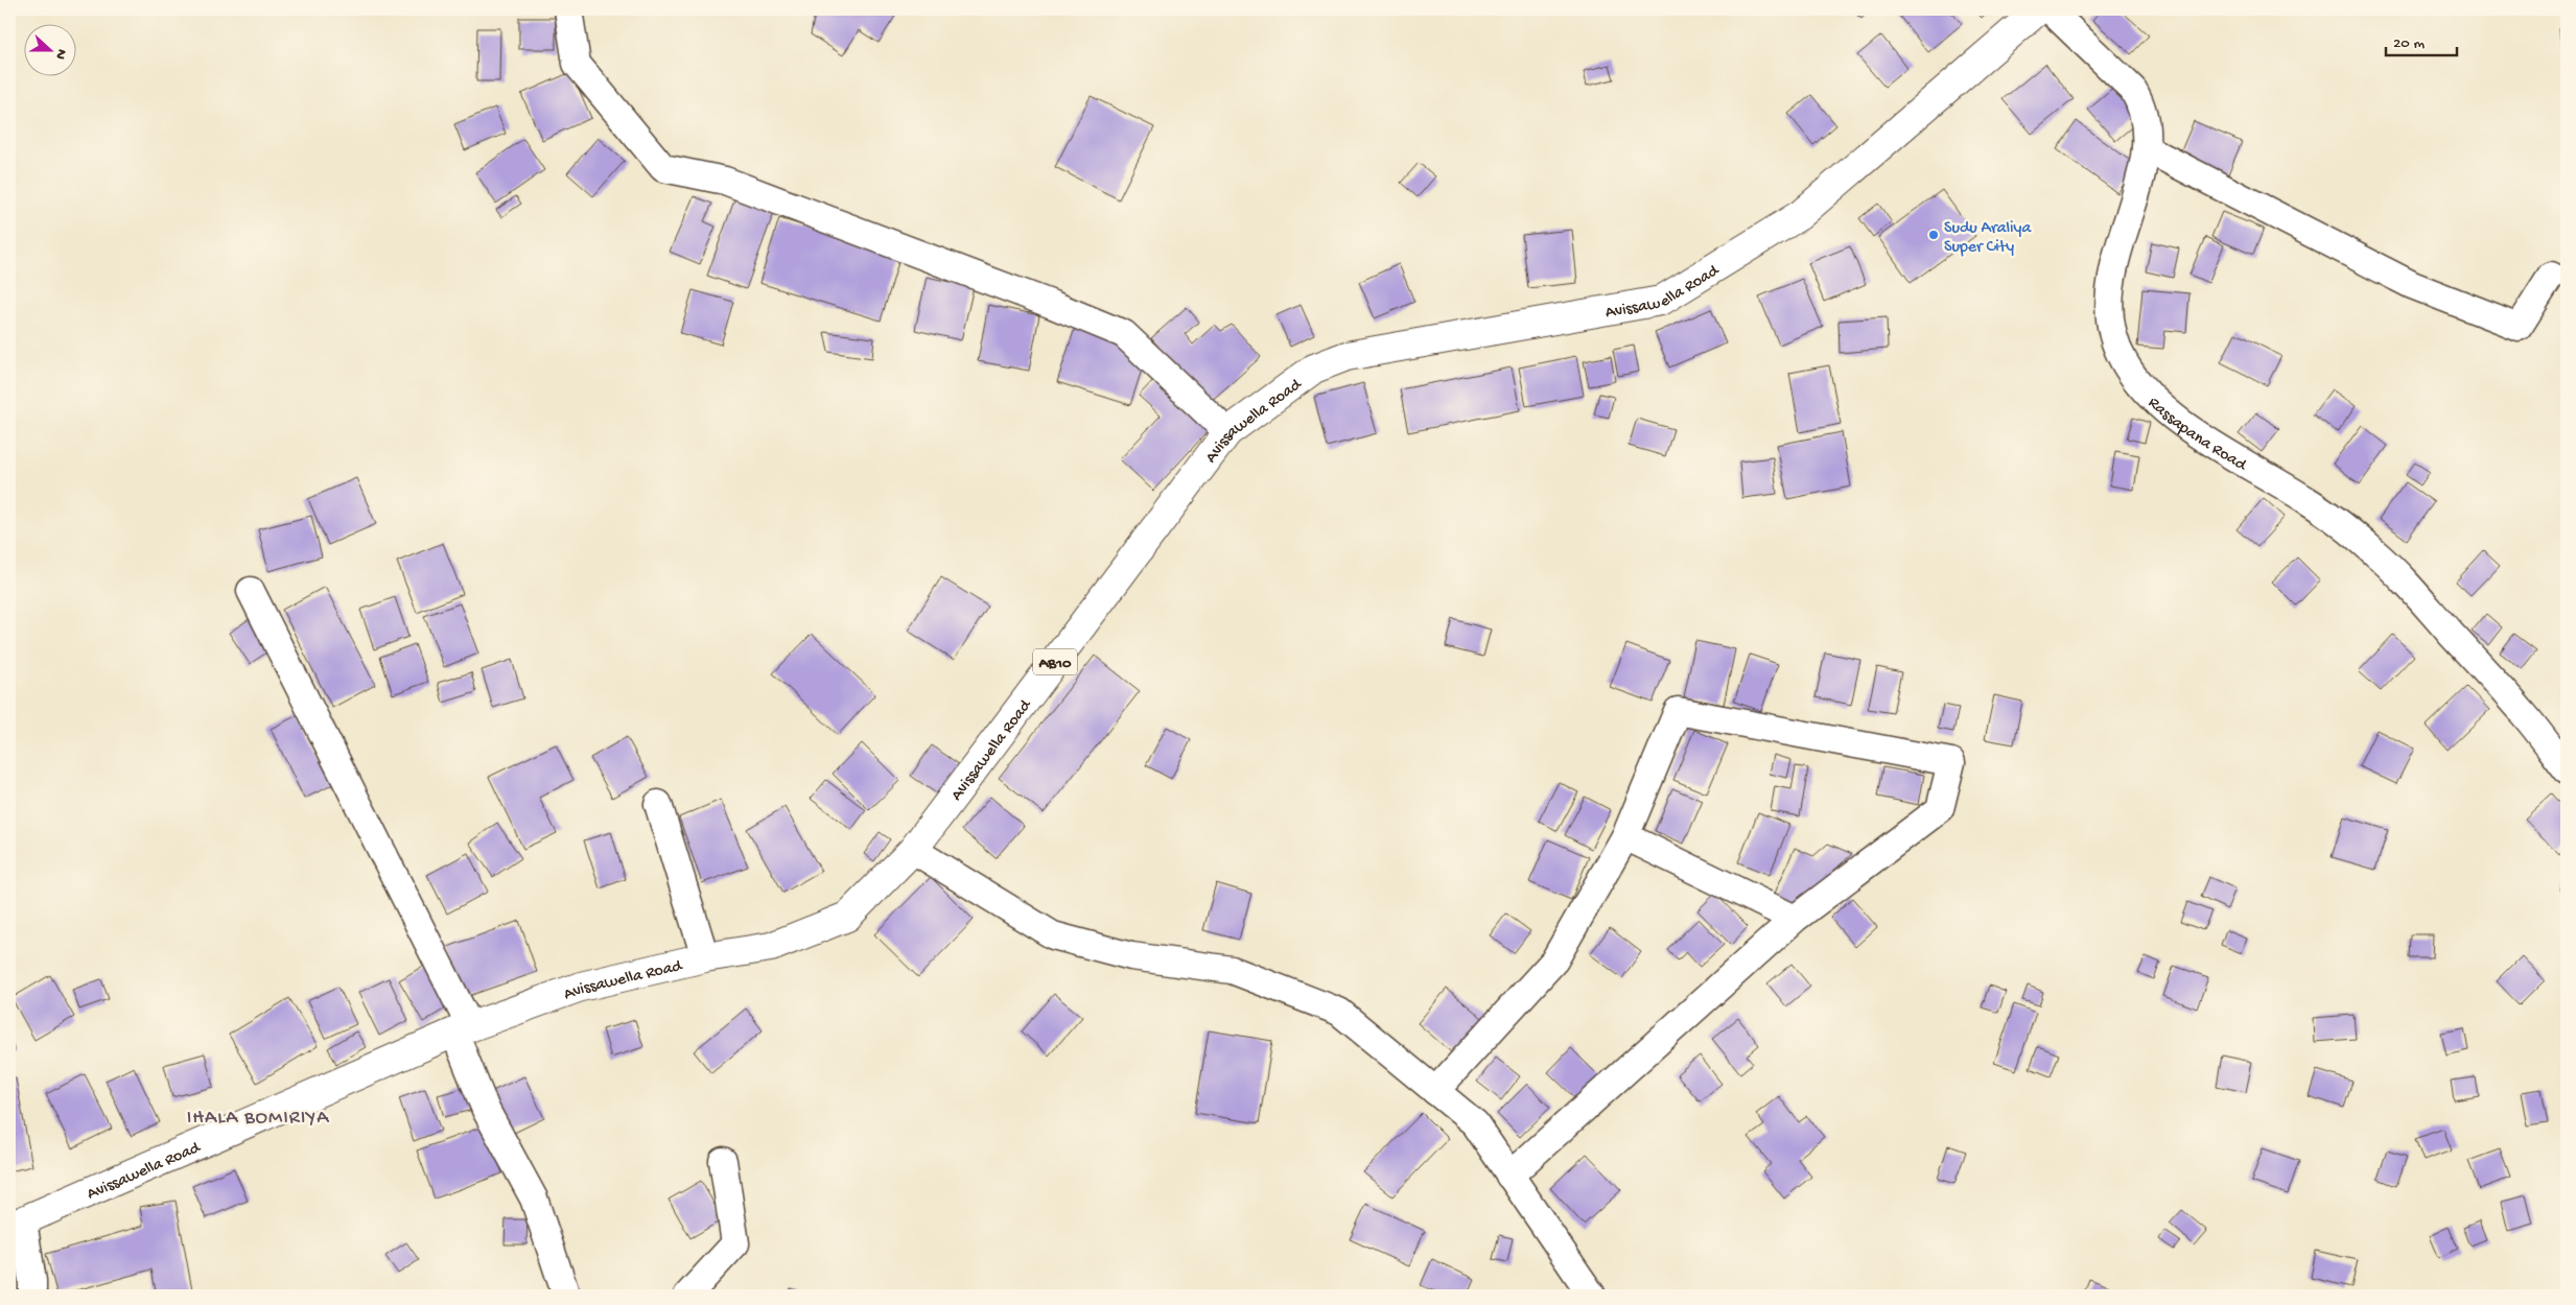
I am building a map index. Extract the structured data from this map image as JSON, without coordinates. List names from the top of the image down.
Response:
{
  "streets": {
    "main road": ["Avissawella Road", "AB10"],
    "street": ["Rassapana Road"]
  },
  "districts": ["IHALA BOMIRIYA"],
  "places": ["Sudu Araliya Super City"],
  "scale_bar": "20 m",
  "north": "right"
}
